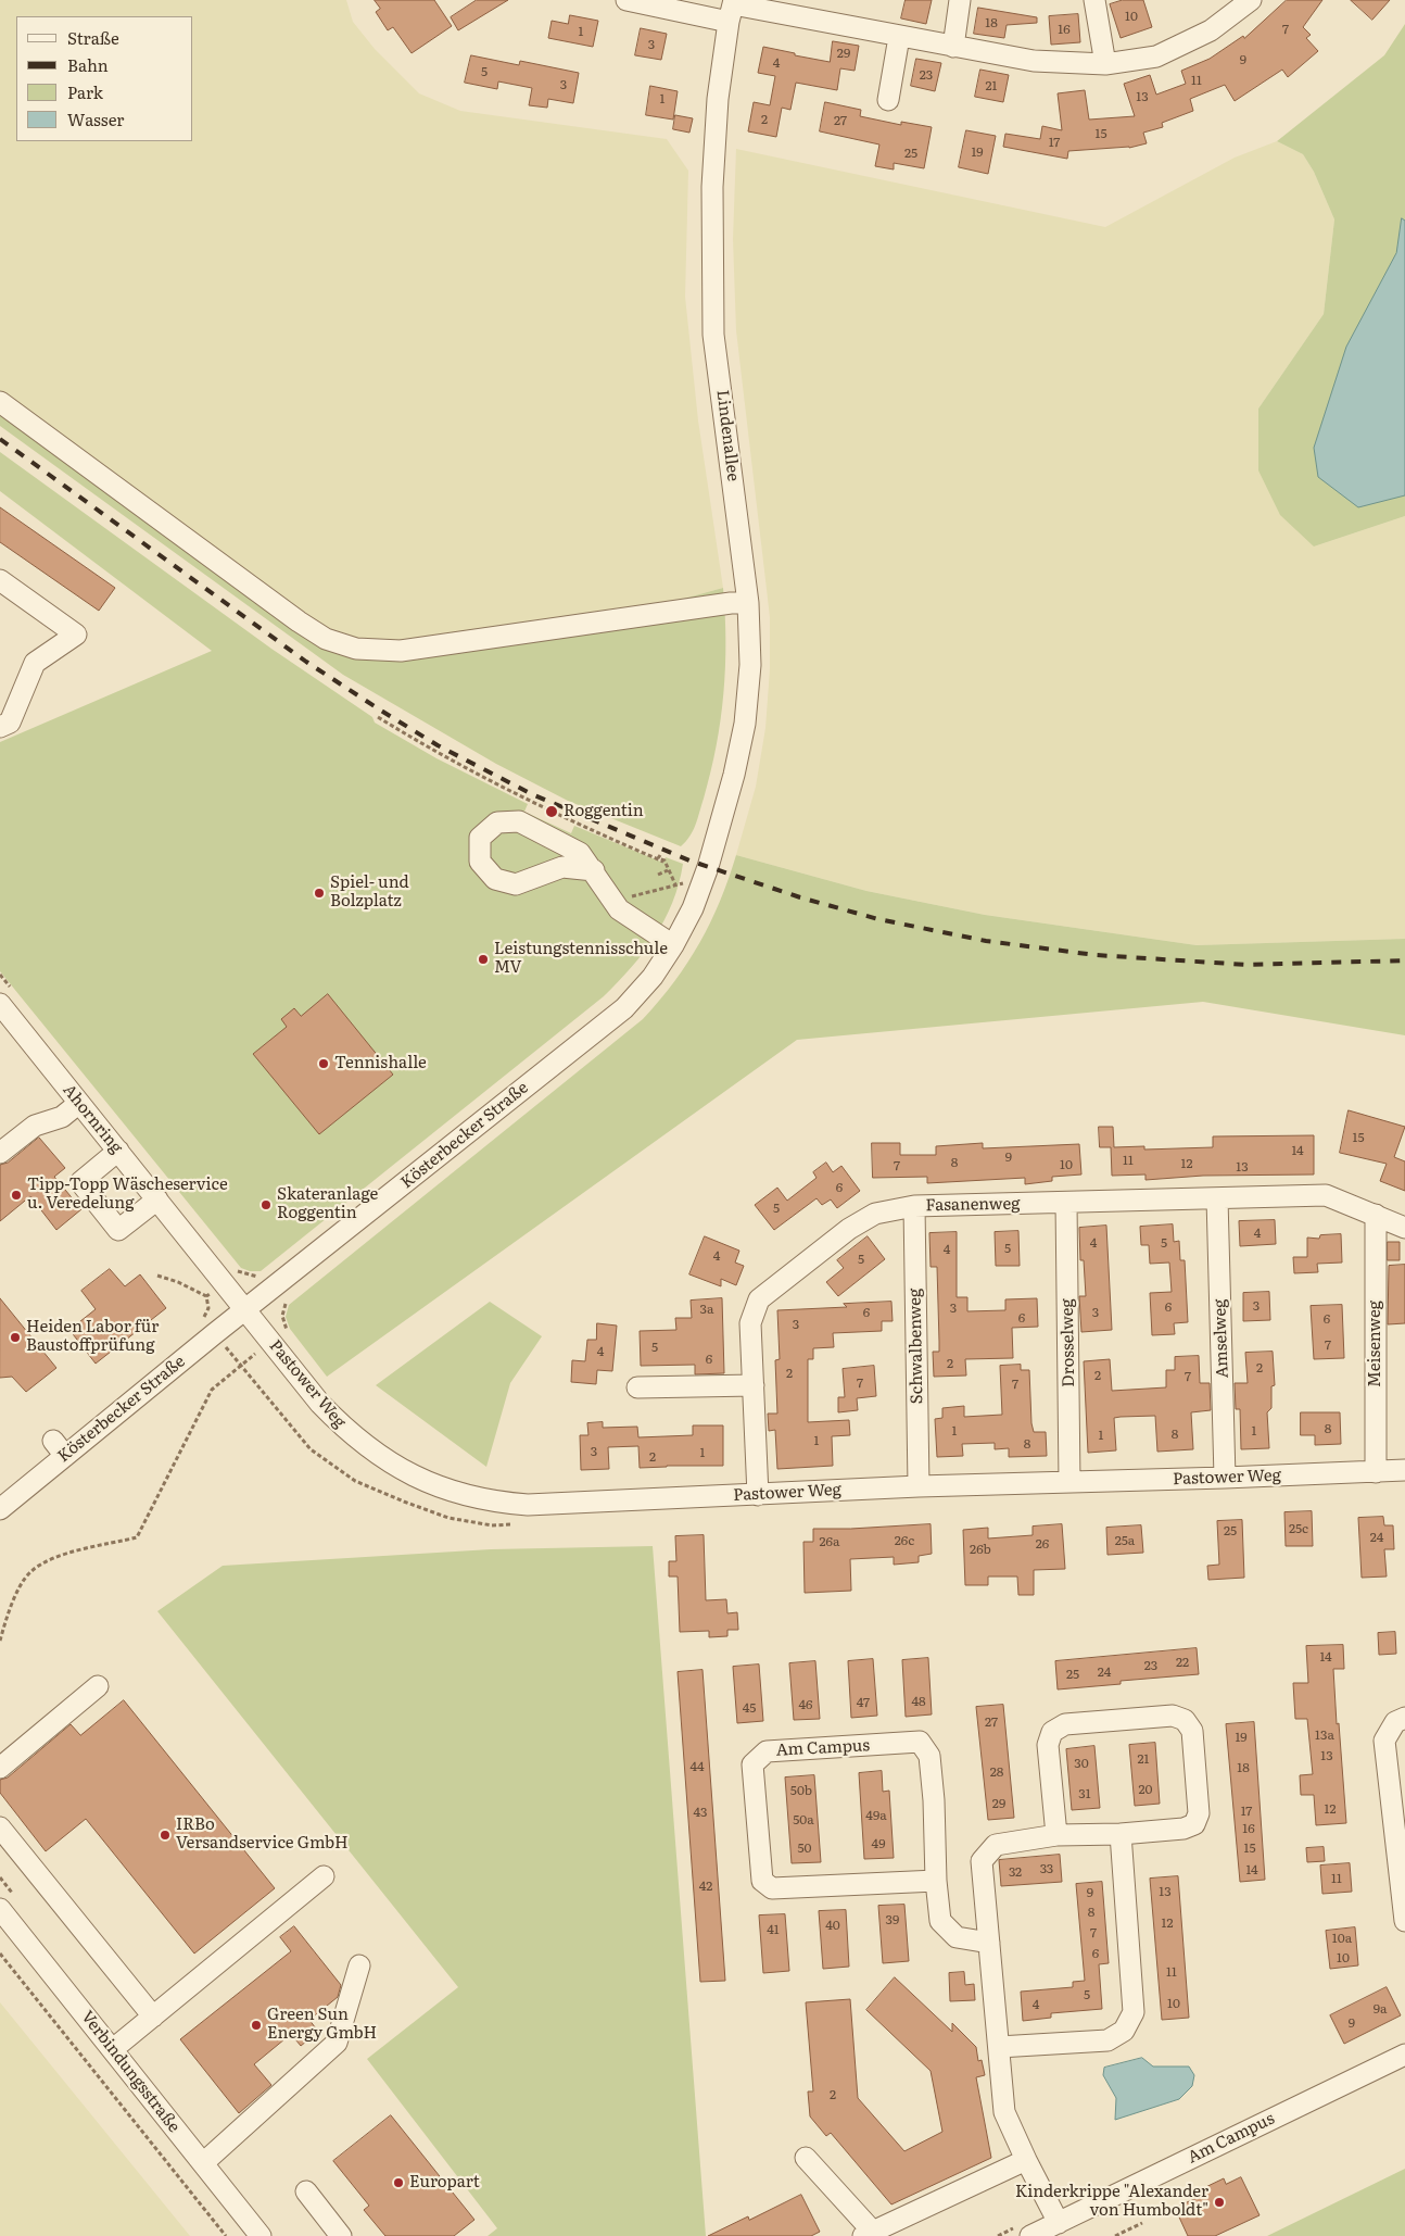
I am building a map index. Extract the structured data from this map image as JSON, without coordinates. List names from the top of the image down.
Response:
{
  "streets": {
    "street": [
      "Lindenallee",
      "Ahornring",
      "Kösterbecker Straße",
      "Fasanenweg",
      "Amselweg",
      "Drosselweg",
      "Meisenweg",
      "Schwalbenweg",
      "Pastower Weg",
      "Am Campus",
      "Verbindungsstraße"
    ]
  },
  "crossings": [
    ["Lindenallee", "Kösterbecker Straße"],
    ["Ahornring", "Kösterbecker Straße"],
    ["Ahornring", "Pastower Weg"],
    ["Kösterbecker Straße", "Pastower Weg"],
    ["Fasanenweg", "Amselweg"],
    ["Fasanenweg", "Drosselweg"],
    ["Fasanenweg", "Meisenweg"],
    ["Fasanenweg", "Schwalbenweg"],
    ["Fasanenweg", "Pastower Weg"],
    ["Amselweg", "Pastower Weg"],
    ["Drosselweg", "Pastower Weg"],
    ["Meisenweg", "Pastower Weg"],
    ["Schwalbenweg", "Pastower Weg"]
  ],
  "places": [
    "Roggentin",
    "Spiel- und Bolzplatz",
    "Leistungstennisschule MV",
    "Tennishalle",
    "Tipp-Topp Wäscheservice u. Veredelung",
    "Skateranlage Roggentin",
    "Heiden Labor für Baustoffprüfung",
    "IRBo Versandservice GmbH",
    "Green Sun Energy GmbH",
    "Europart",
    "Kinderkrippe \"Alexander von Humboldt\""
  ],
  "house_numbers": [
    "10",
    "18",
    "16",
    "7",
    "1",
    "3",
    "29",
    "9",
    "4",
    "5",
    "23",
    "11",
    "3",
    "21",
    "13",
    "1",
    "2",
    "27",
    "15",
    "17",
    "19",
    "25",
    "15",
    "14",
    "9",
    "11",
    "8",
    "12",
    "10",
    "7",
    "13",
    "6",
    "5",
    "4",
    "4",
    "5",
    "5",
    "4",
    "4",
    "5",
    "3",
    "6",
    "3",
    "3a",
    "6",
    "3",
    "6",
    "6",
    "3",
    "7",
    "5",
    "4",
    "6",
    "2",
    "2",
    "2",
    "2",
    "7",
    "7",
    "7",
    "8",
    "1",
    "1",
    "8",
    "1",
    "1",
    "8",
    "3",
    "1",
    "2",
    "25c",
    "25",
    "24",
    "26c",
    "25a",
    "26a",
    "26",
    "26b",
    "14",
    "22",
    "23",
    "24",
    "25",
    "48",
    "47",
    "46",
    "45",
    "27",
    "13a",
    "19",
    "13",
    "21",
    "30",
    "44",
    "18",
    "28",
    "20",
    "50b",
    "31",
    "29",
    "12",
    "17",
    "43",
    "49a",
    "50a",
    "16",
    "49",
    "50",
    "15",
    "33",
    "14",
    "32",
    "11",
    "42",
    "13",
    "9",
    "8",
    "39",
    "12",
    "40",
    "41",
    "7",
    "10a",
    "6",
    "10",
    "11",
    "5",
    "10",
    "4",
    "9a",
    "9",
    "2"
  ],
  "legend": [
    "Straße",
    "Bahn",
    "Park",
    "Wasser"
  ]
}
